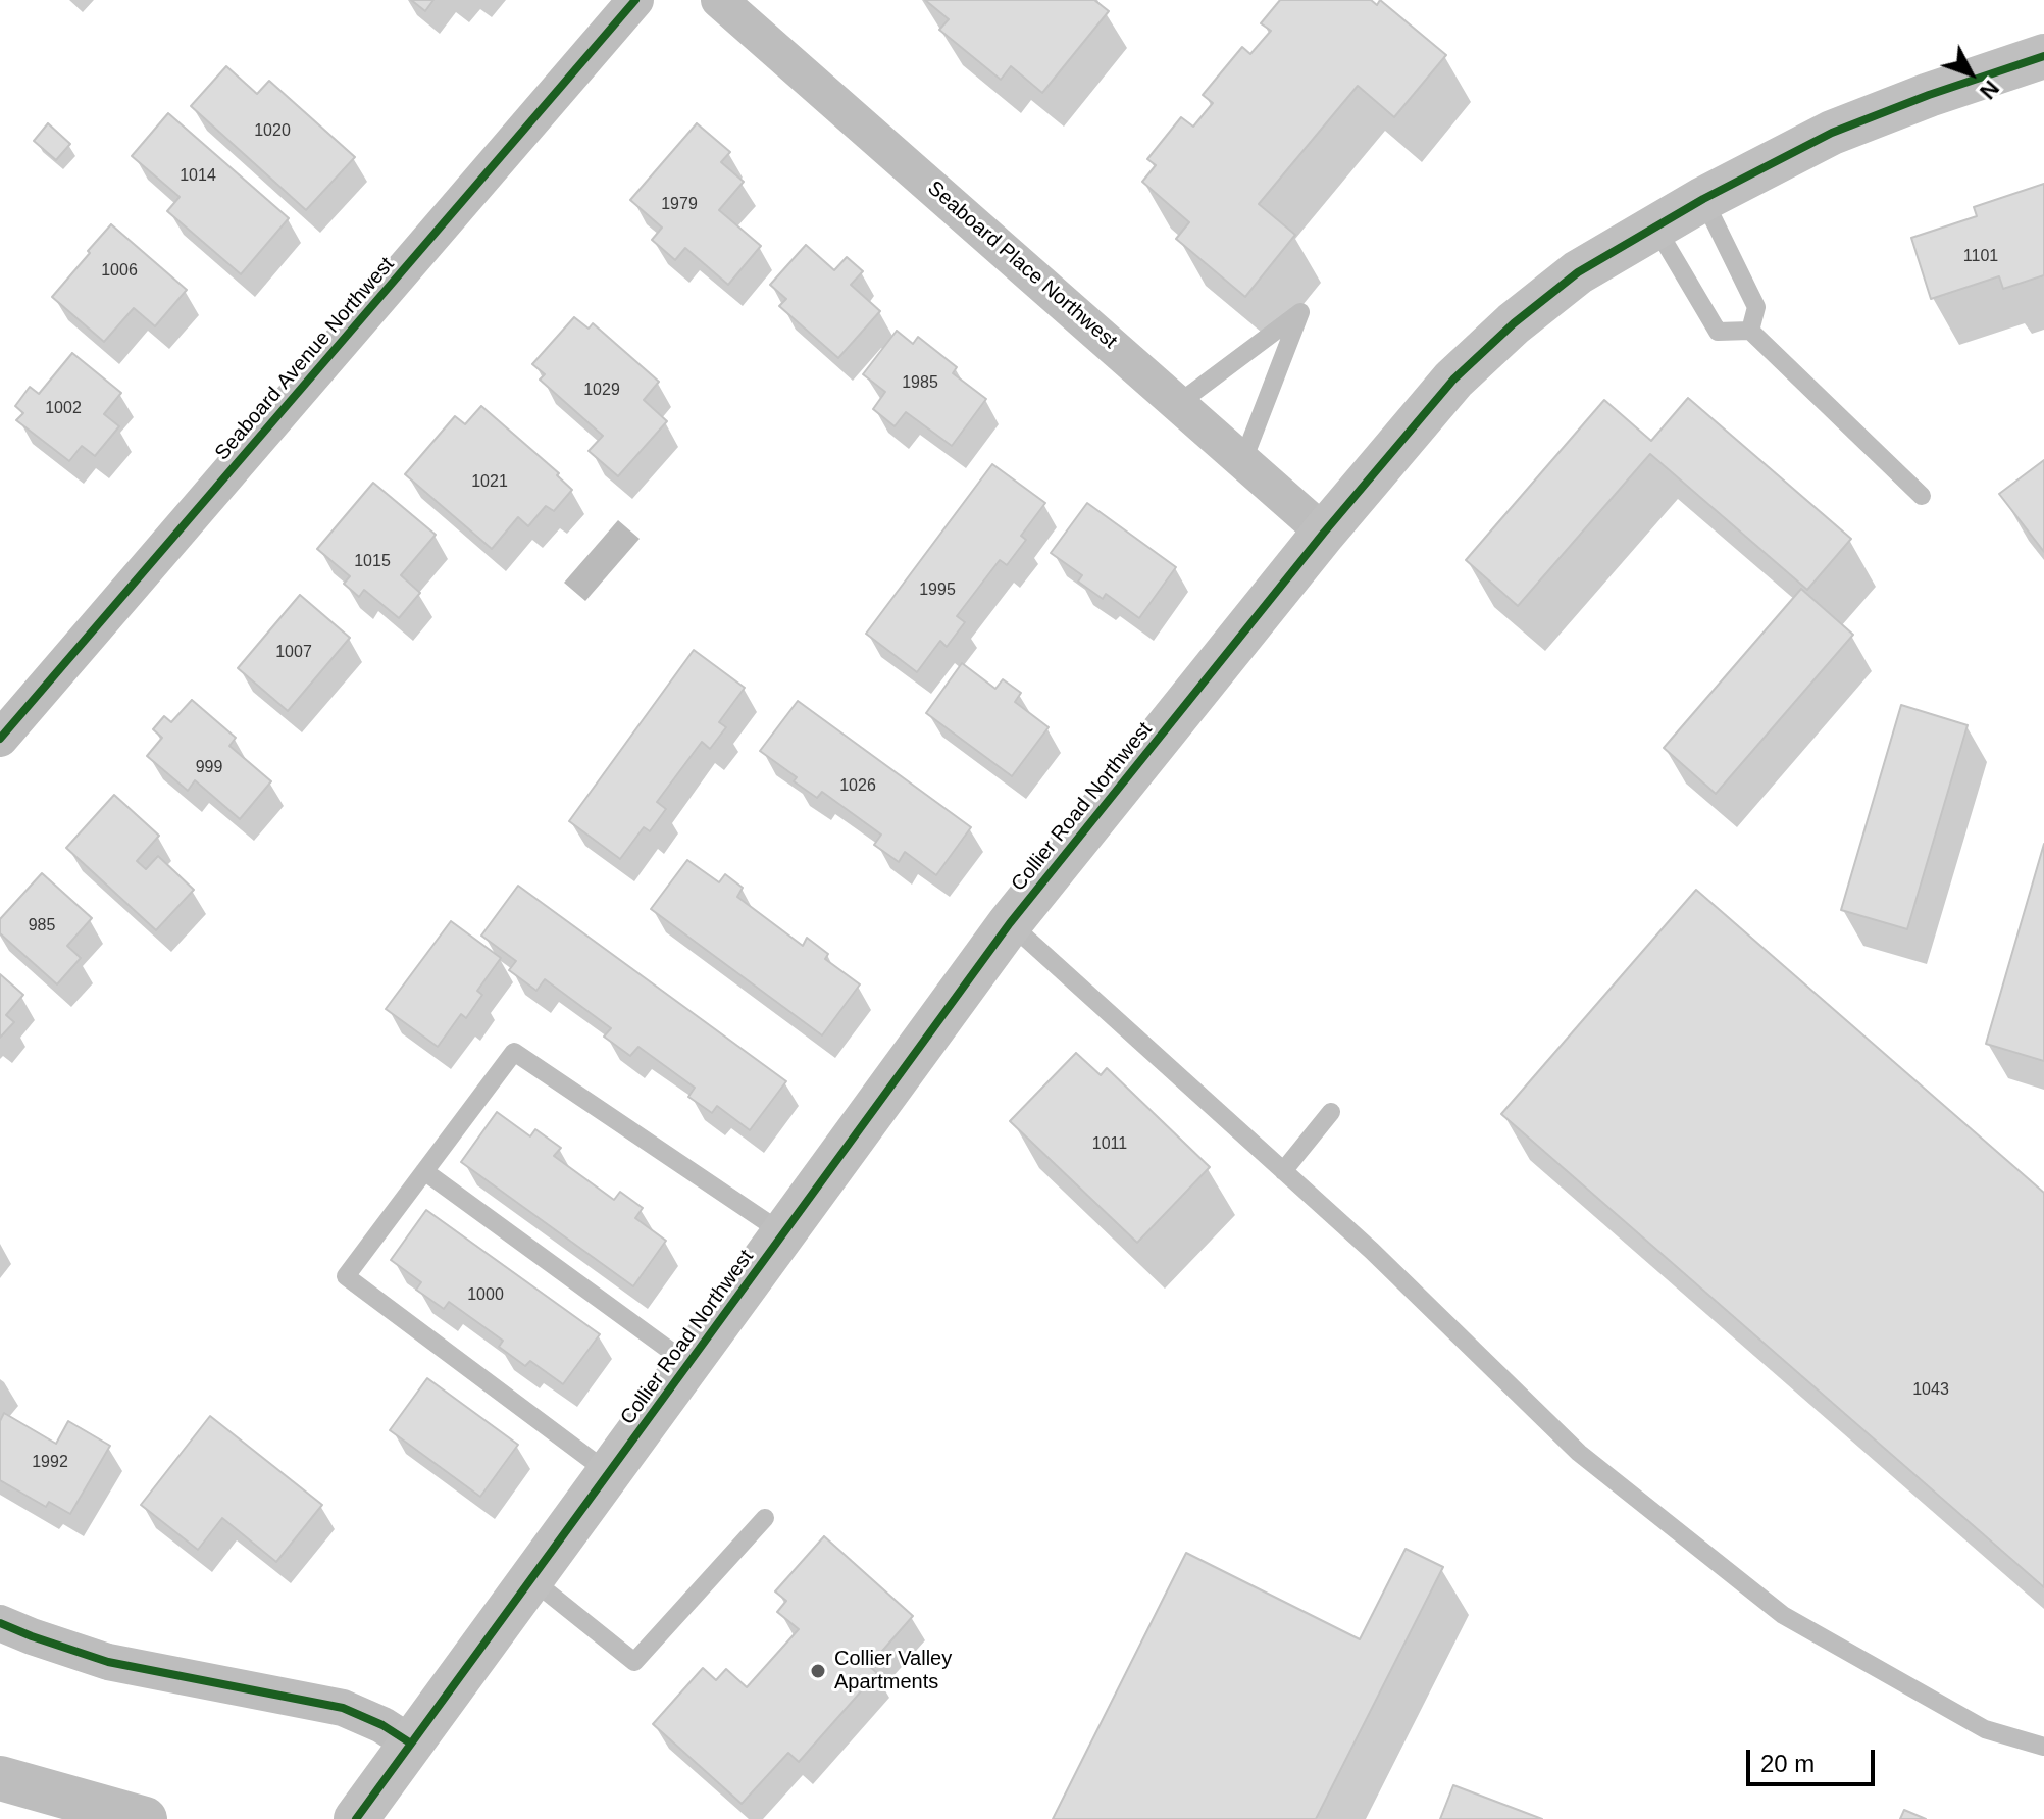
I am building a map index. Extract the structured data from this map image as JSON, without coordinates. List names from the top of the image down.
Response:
{
  "streets": {
    "street": ["Seaboard Place Northwest", "Seaboard Avenue Northwest", "Collier Road Northwest"]
  },
  "crossings": [
    ["Seaboard Place Northwest", "Collier Road Northwest"]
  ],
  "places": ["Collier Valley Apartments"],
  "house_numbers": [
    "1020",
    "1014",
    "1979",
    "1101",
    "1006",
    "1985",
    "1029",
    "1002",
    "1021",
    "1015",
    "1995",
    "1007",
    "999",
    "1026",
    "985",
    "1011",
    "1000",
    "1043",
    "1992"
  ],
  "scale_bar": "20 m",
  "north": "bottom right"
}
